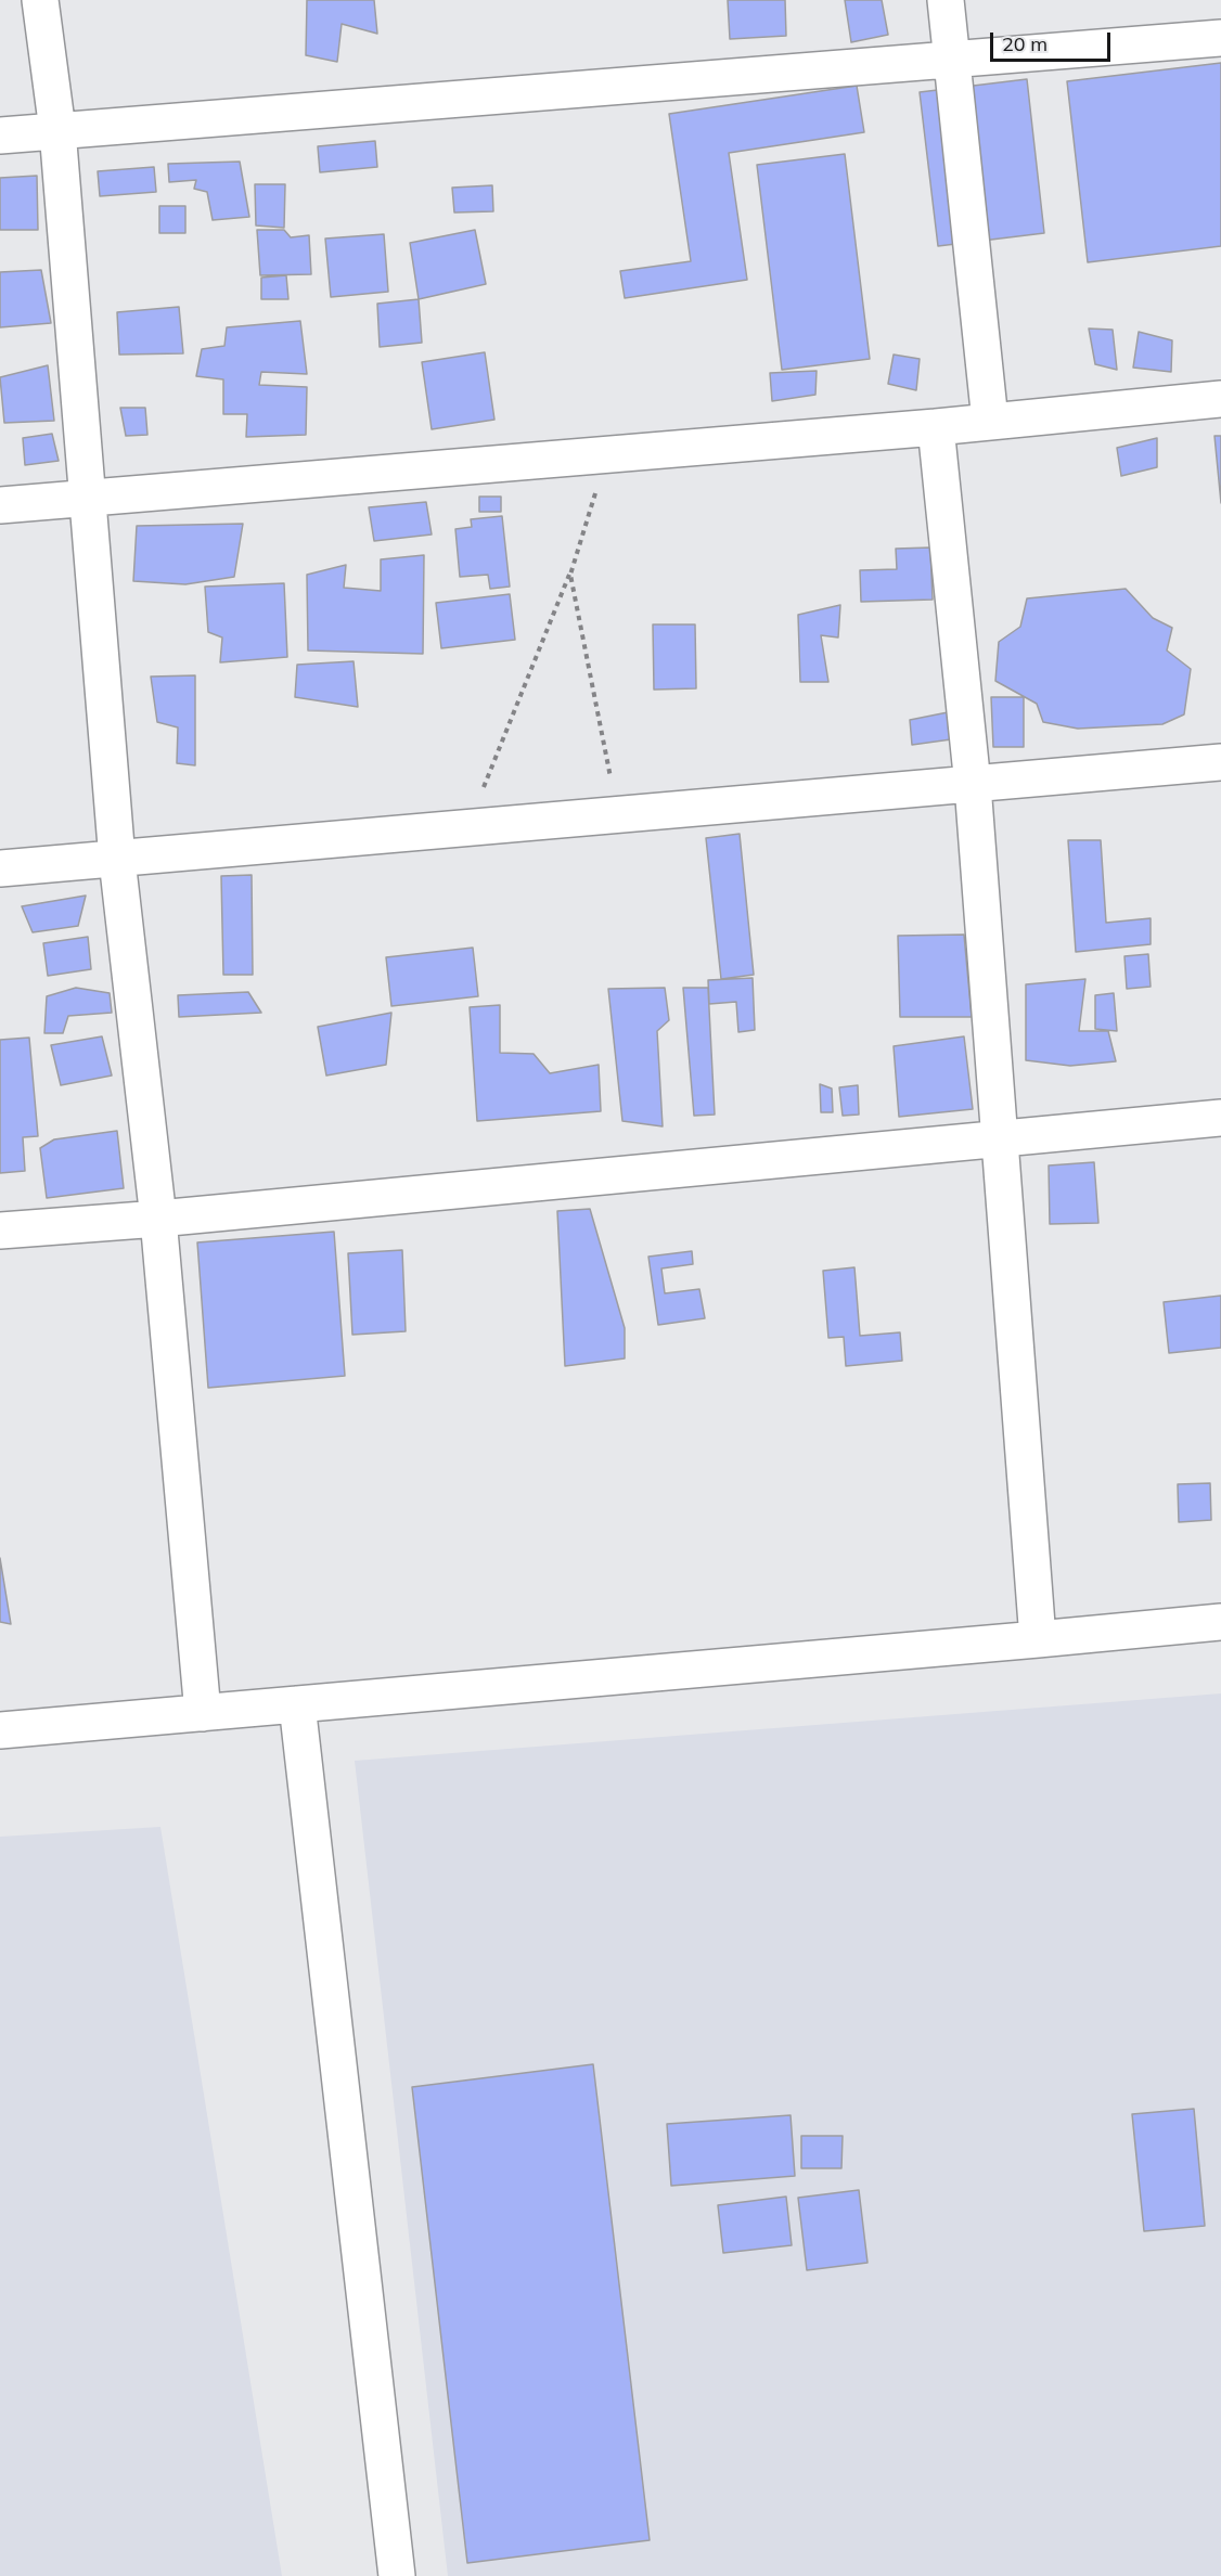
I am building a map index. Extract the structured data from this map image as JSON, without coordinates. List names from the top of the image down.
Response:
{
  "scale_bar": "20 m"
}
